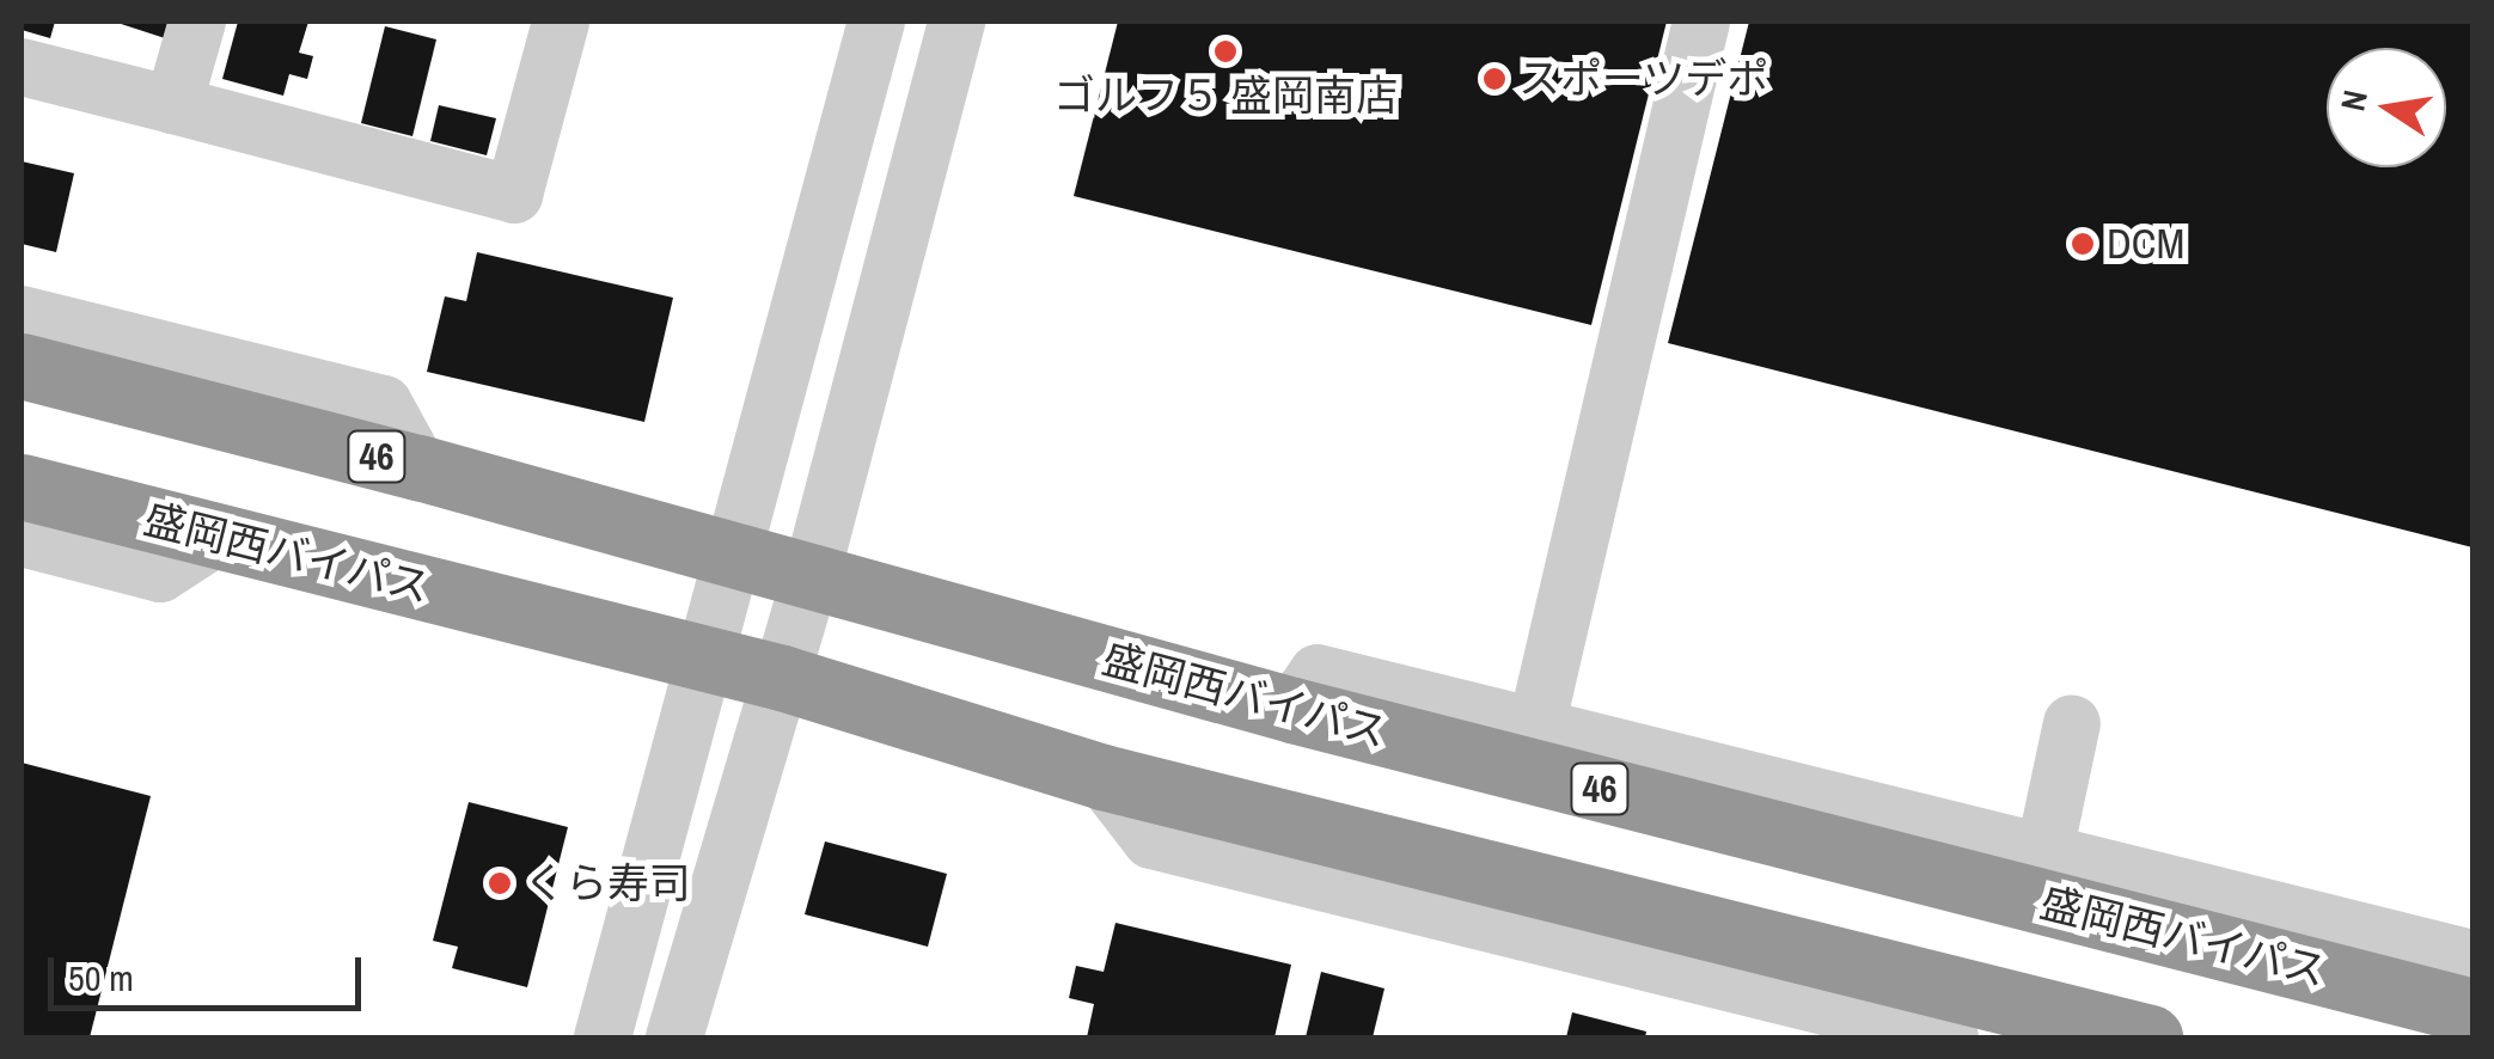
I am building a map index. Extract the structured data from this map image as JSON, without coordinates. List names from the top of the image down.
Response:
{
  "streets": {
    "highway": ["46", "盛岡西バイパス"]
  },
  "places": [
    "ゴルフ５ 盛岡南店",
    "スポーツデポ",
    "DCM",
    "くら寿司"
  ],
  "scale_bar": "50 m",
  "north": "left"
}
